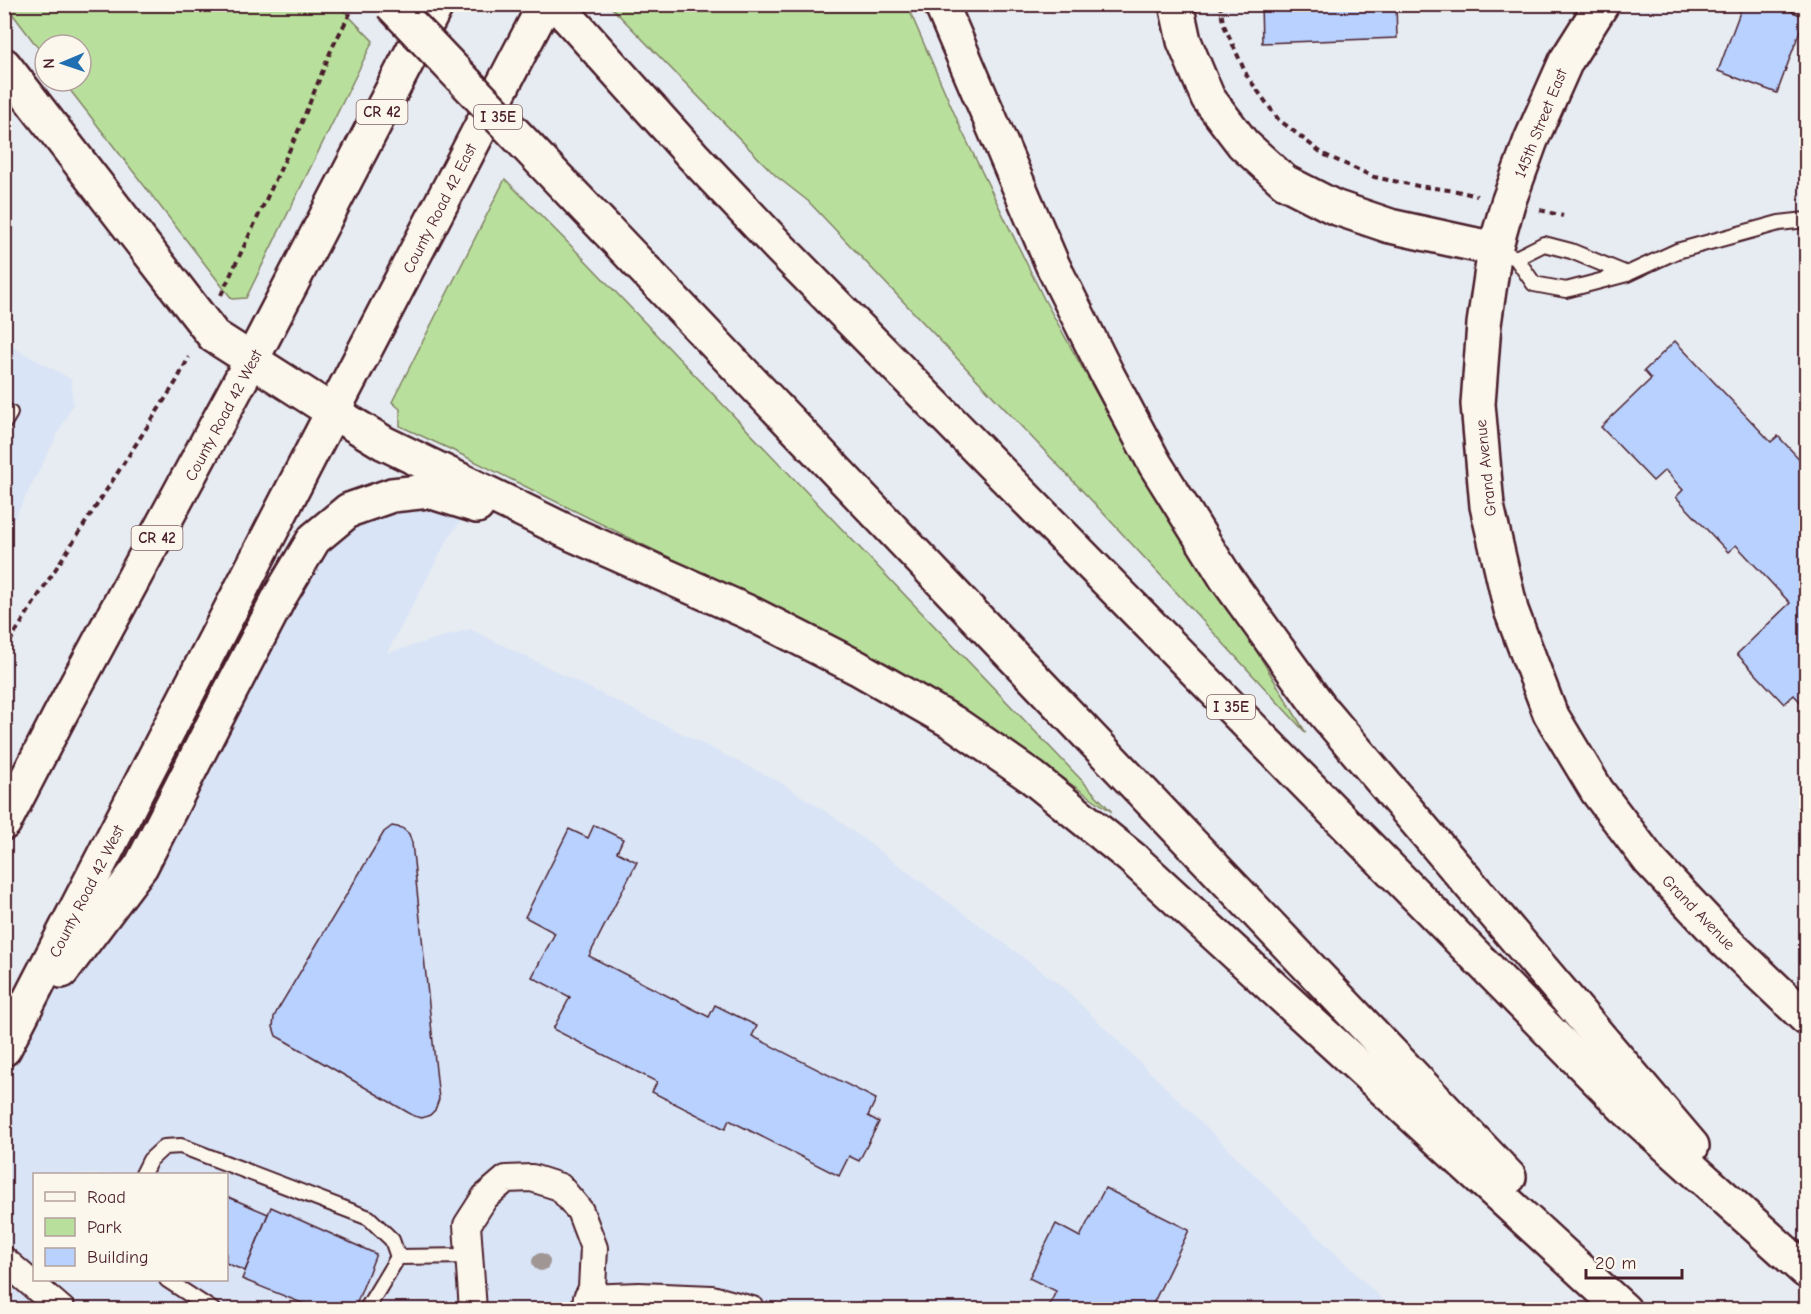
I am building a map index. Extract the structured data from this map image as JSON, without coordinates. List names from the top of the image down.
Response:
{
  "streets": {
    "main road": [
      "CR 42",
      "I 35E",
      "145th Street East",
      "County Road 42 East",
      "County Road 42 West",
      "Grand Avenue"
    ]
  },
  "crossings": [
    ["145th Street East", "Grand Avenue"],
    ["County Road 42 East", "County Road 42 West"]
  ],
  "legend": ["Road", "Park", "Building"],
  "scale_bar": "20 m",
  "north": "left"
}
